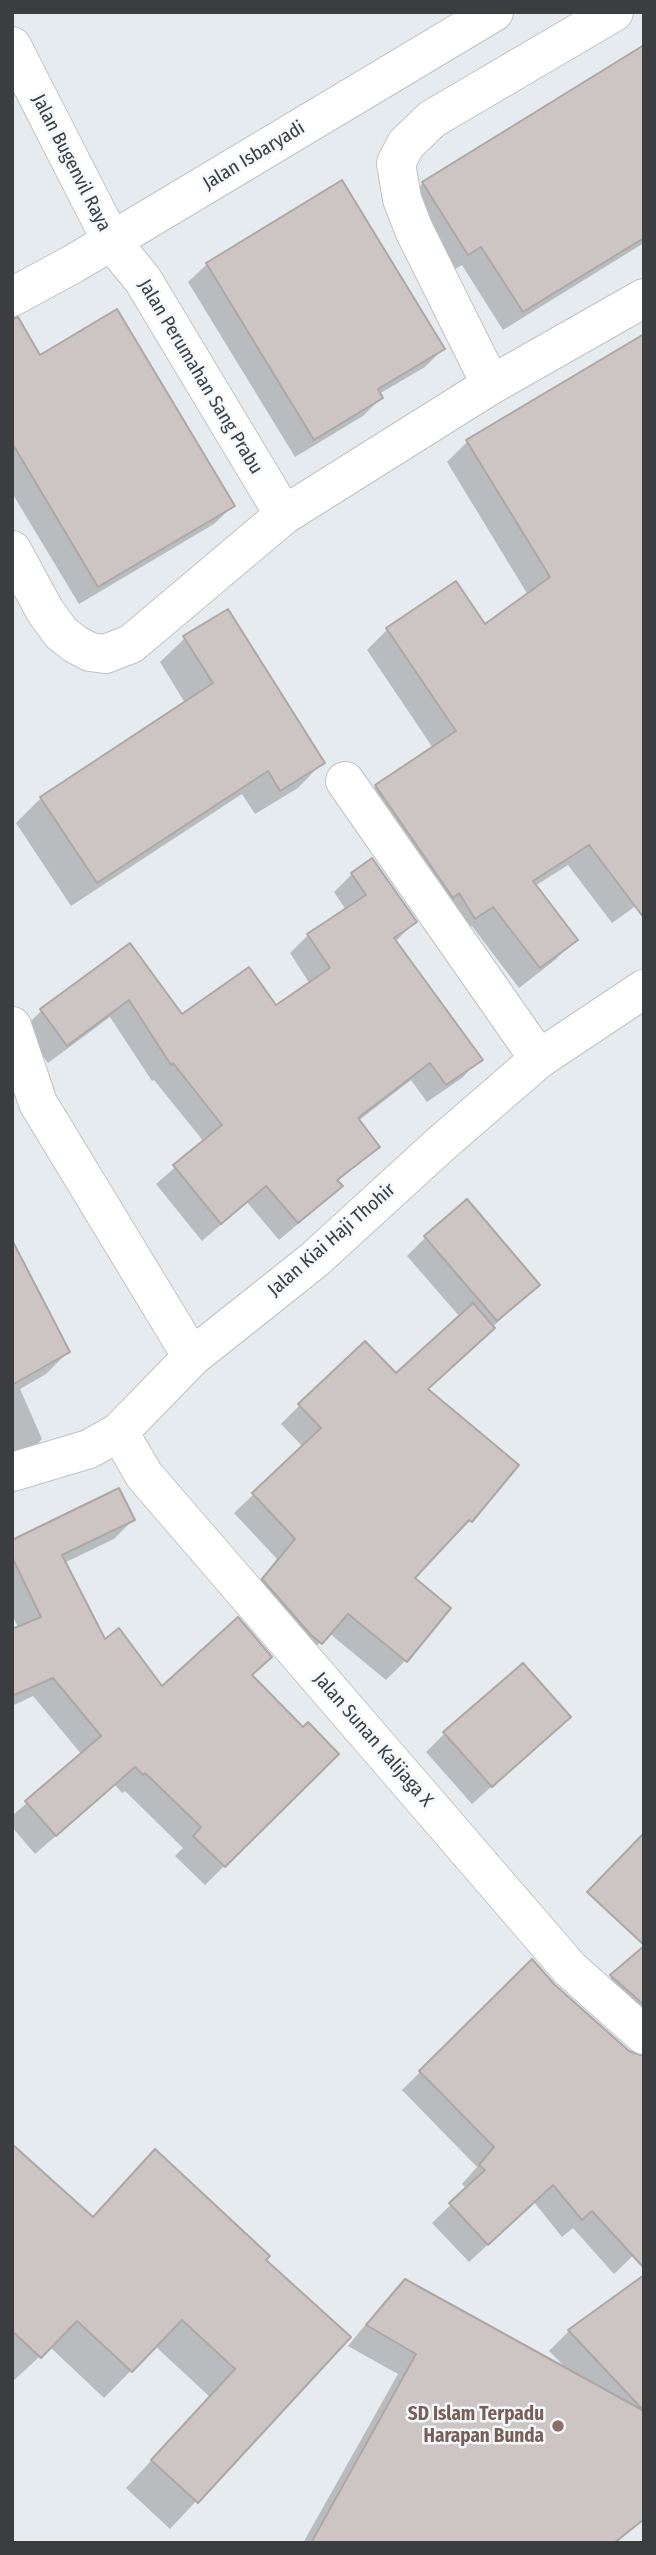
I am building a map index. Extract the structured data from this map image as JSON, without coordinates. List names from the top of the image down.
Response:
{
  "streets": {
    "street": [
      "Jalan Isbaryadi",
      "Jalan Bugenvil Raya",
      "Jalan Perumahan Sang Prabu",
      "Jalan Kiai Haji Thohir",
      "Jalan Sunan Kalijaga X"
    ]
  },
  "crossings": [
    ["Jalan Isbaryadi", "Jalan Bugenvil Raya"],
    ["Jalan Isbaryadi", "Jalan Perumahan Sang Prabu"],
    ["Jalan Bugenvil Raya", "Jalan Perumahan Sang Prabu"],
    ["Jalan Kiai Haji Thohir", "Jalan Sunan Kalijaga X"]
  ],
  "places": ["SD Islam Terpadu Harapan Bunda"]
}
